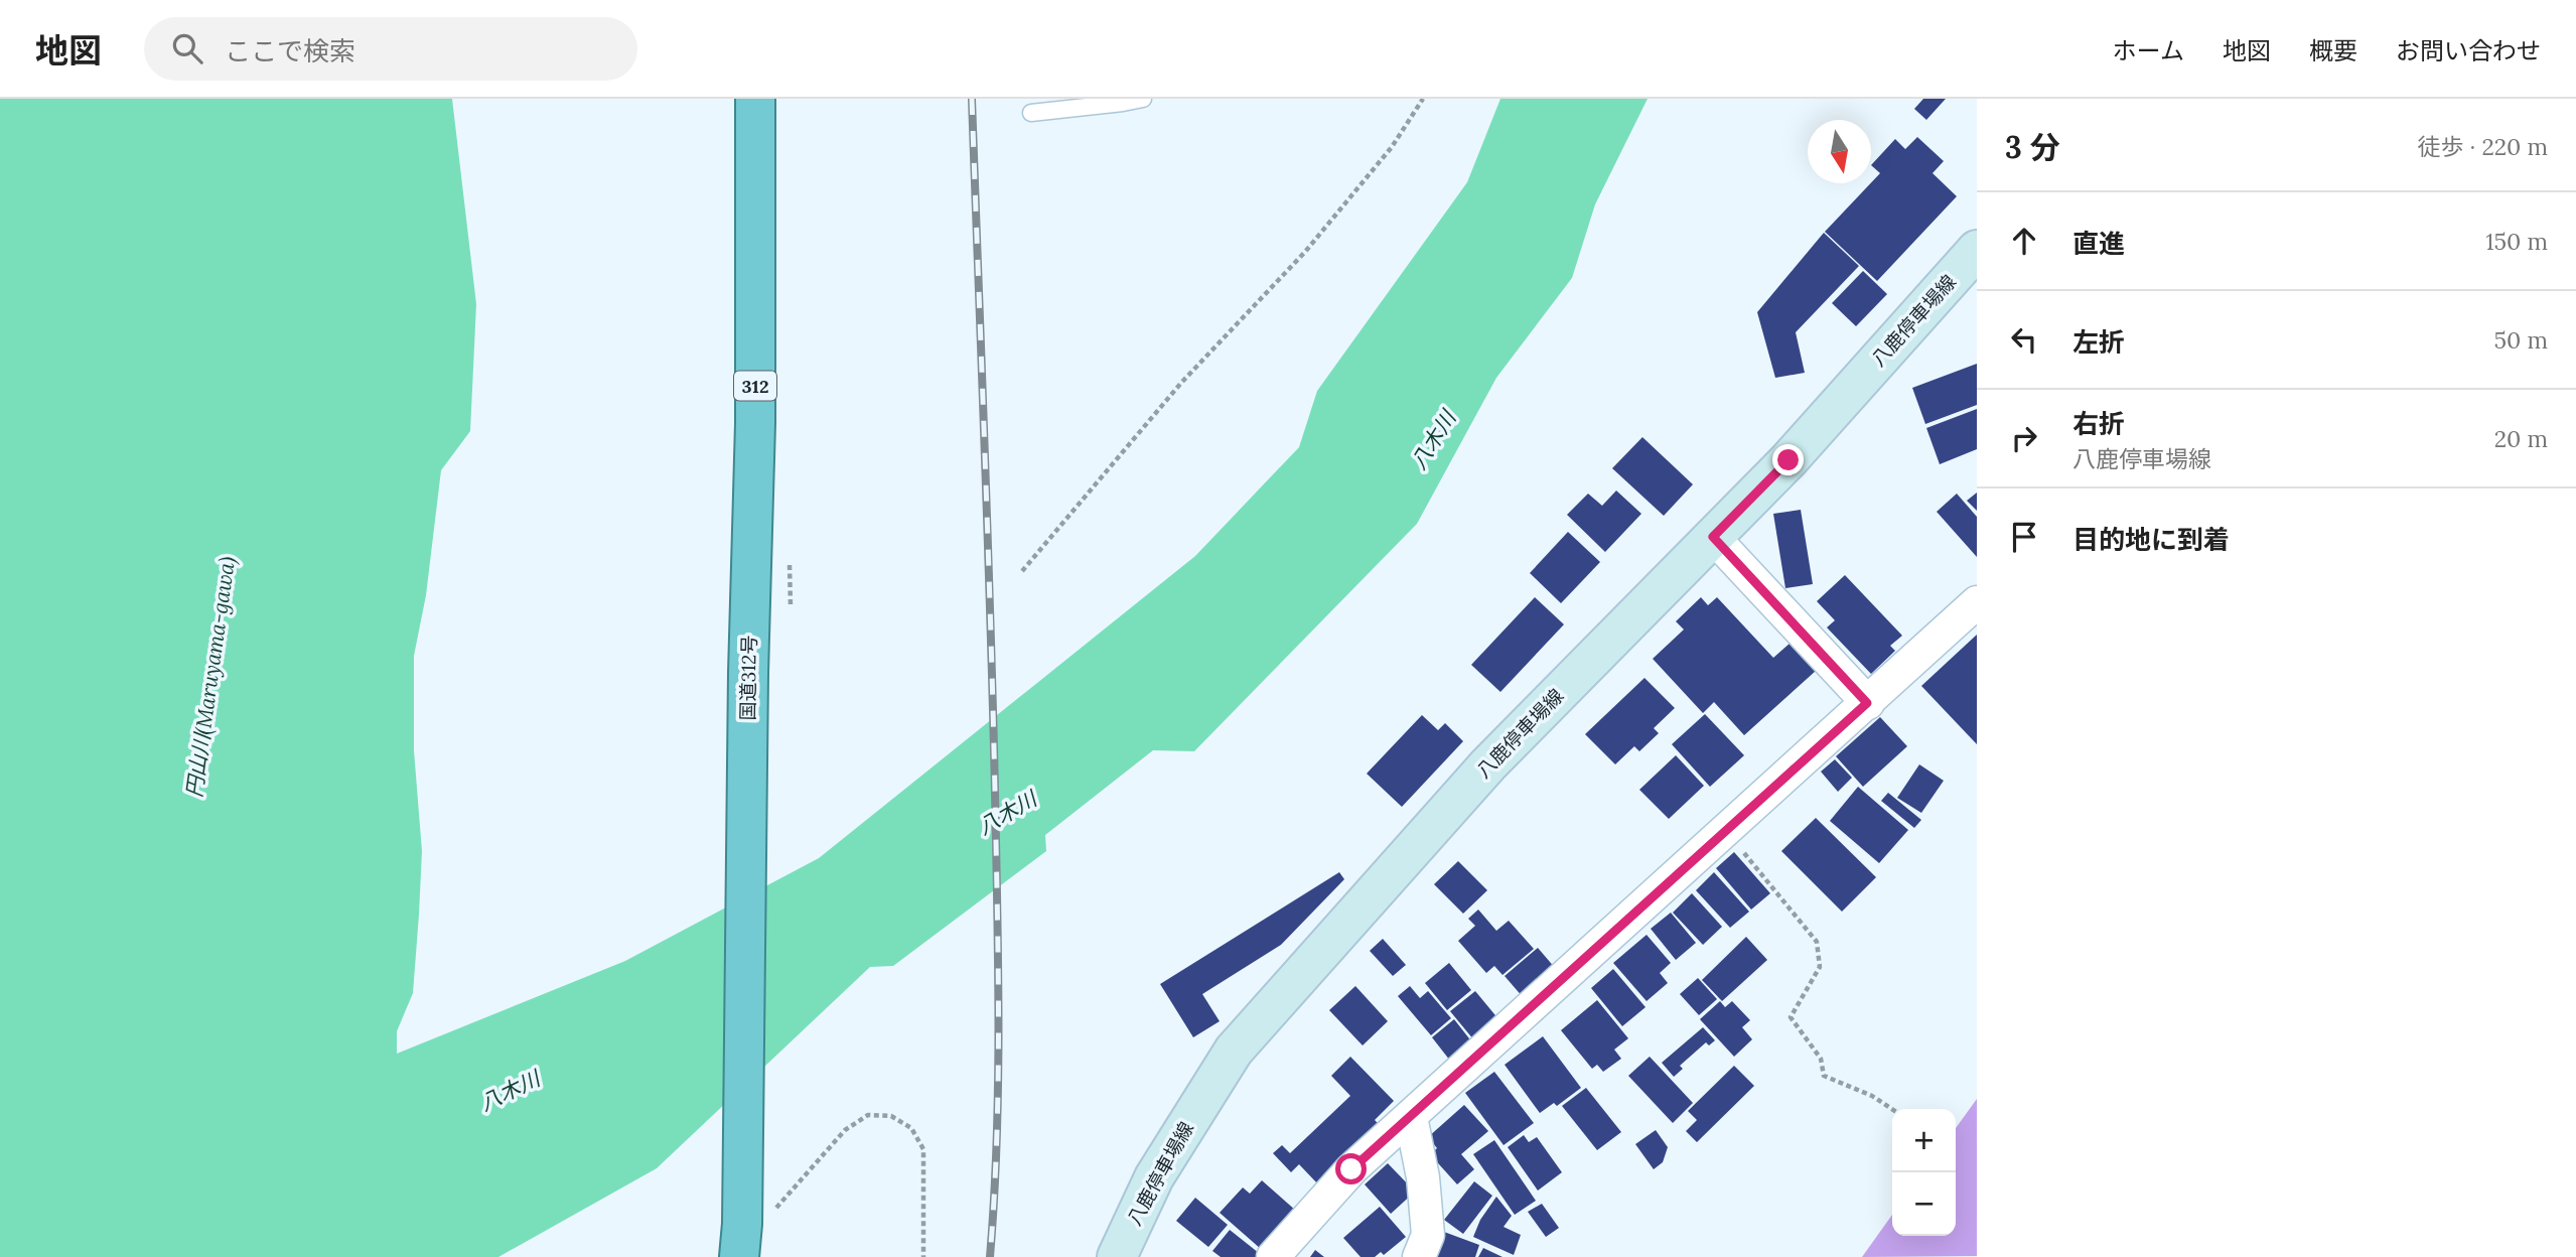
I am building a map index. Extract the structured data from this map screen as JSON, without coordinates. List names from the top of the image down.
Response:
{
  "streets": {
    "highway": ["312", "国道312号"],
    "main road": ["八鹿停車場線"]
  },
  "water": ["八木川", "円山川(Maruyama-gawa)"],
  "north": "bottom",
  "page": {
    "header": "地図",
    "search": "ここで検索",
    "nav": [
      "ホーム",
      "地図",
      "概要",
      "お問い合わせ"
    ],
    "heading": ["3 分", "徒歩 · 220 m"],
    "list": [
      ["直進", "150 m"],
      ["左折", "50 m"],
      ["右折", "八鹿停車場線", "20 m"],
      "目的地に到着"
    ],
    "map_buttons": ["+", "−"]
  }
}
